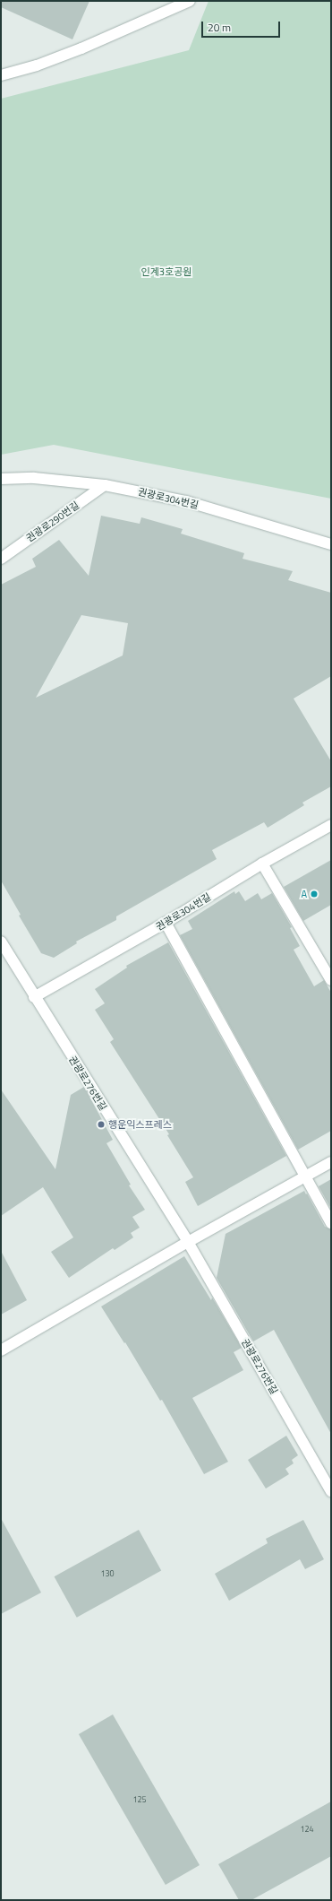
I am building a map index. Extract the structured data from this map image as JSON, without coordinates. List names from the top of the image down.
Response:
{
  "streets": {
    "street": ["권광로304번길", "권광로290번길", "권광로276번길"]
  },
  "crossings": [
    ["권광로304번길", "권광로290번길"],
    ["권광로304번길", "권광로276번길"]
  ],
  "parks": ["인계3호공원"],
  "places": ["A", "행운익스프레스"],
  "house_numbers": ["130", "125", "124"],
  "scale_bar": "20 m"
}
